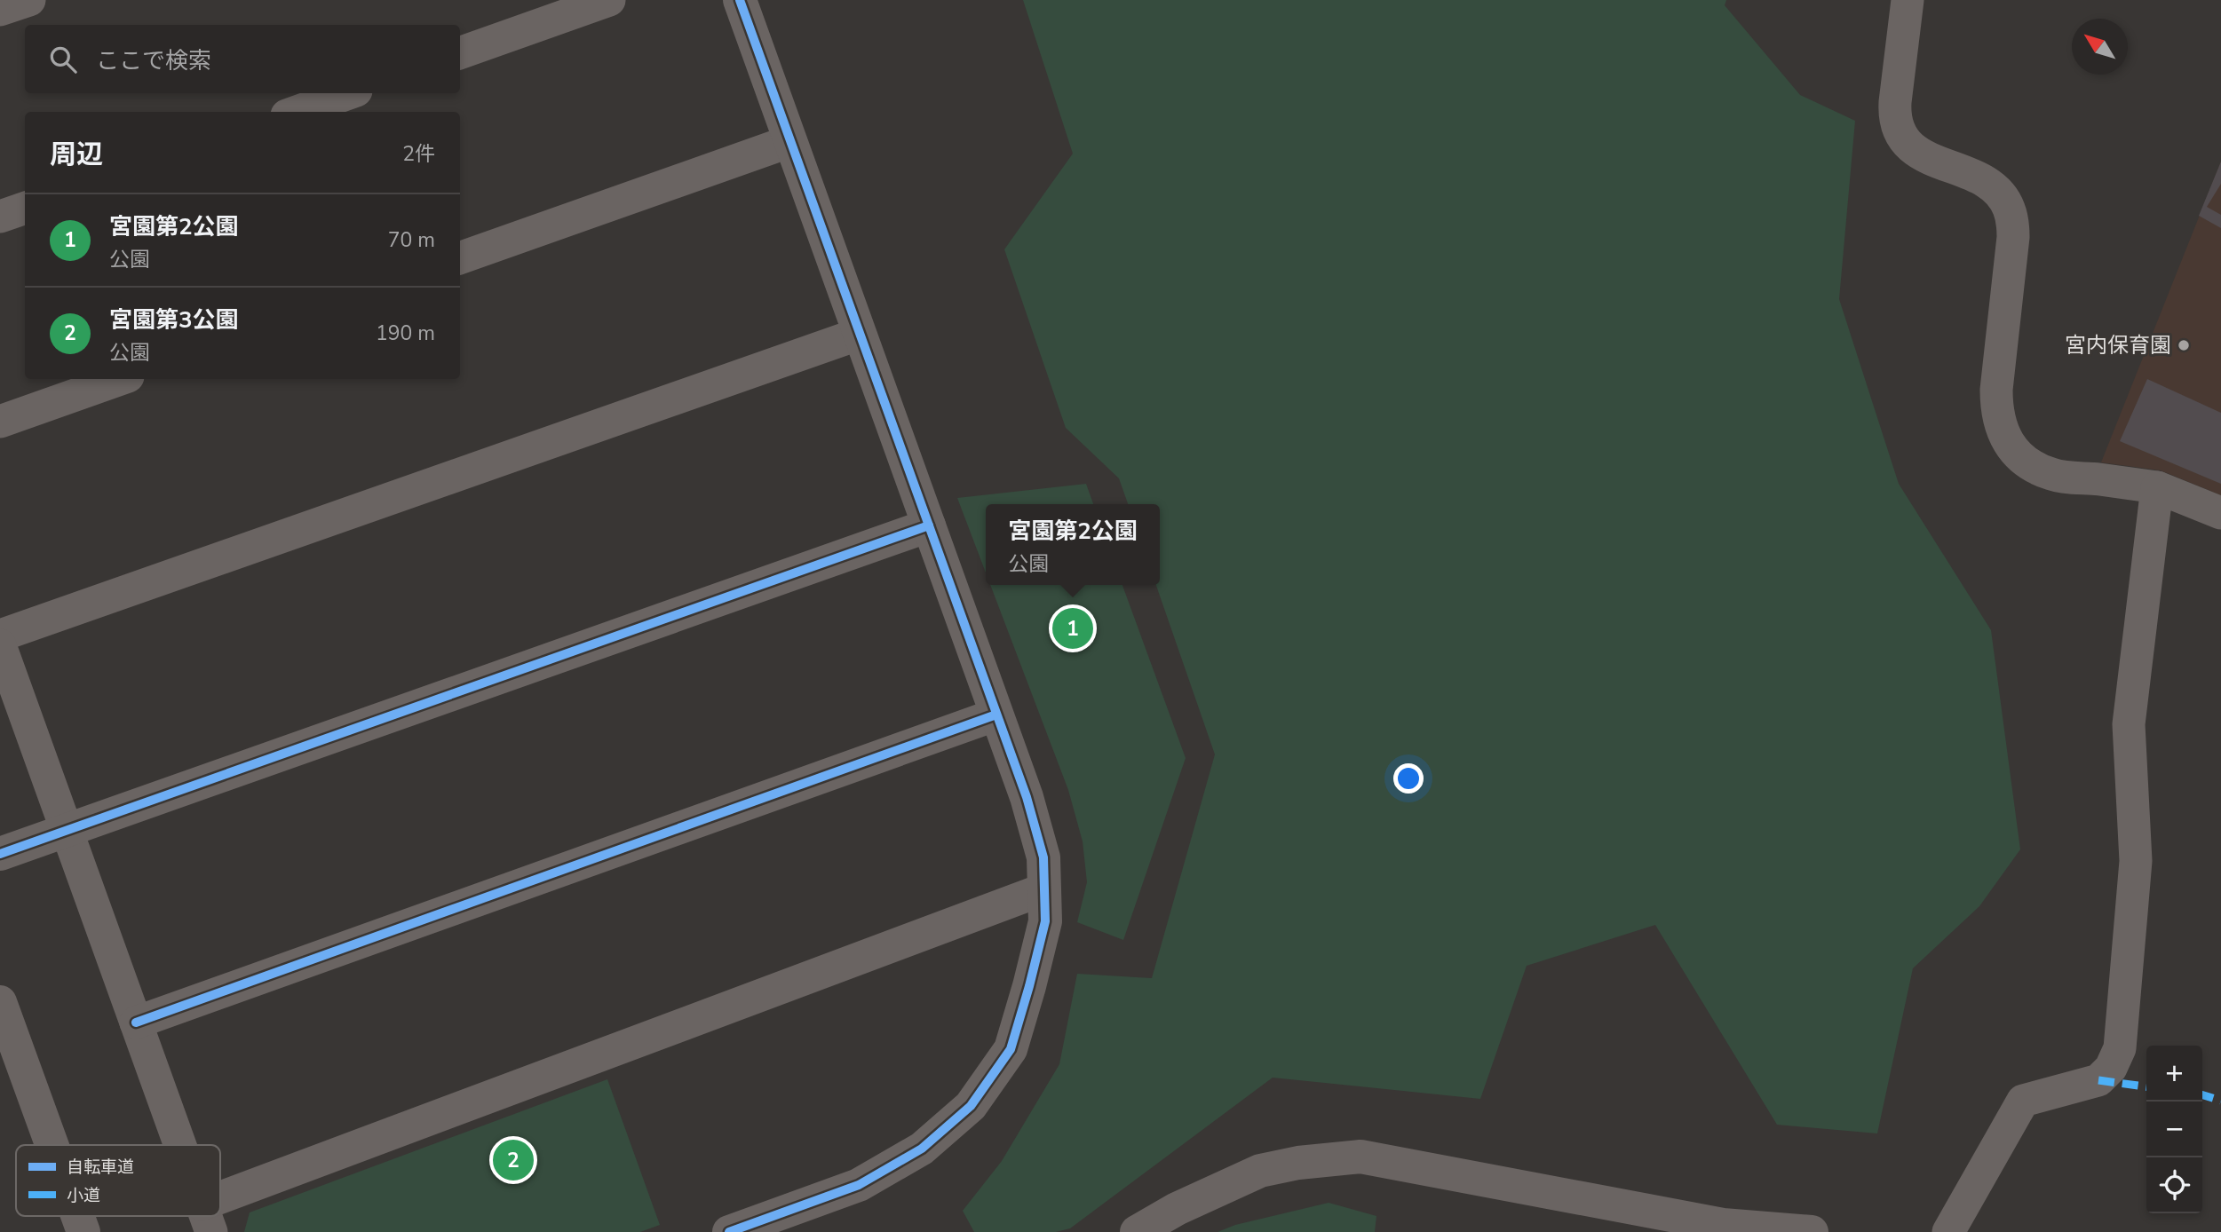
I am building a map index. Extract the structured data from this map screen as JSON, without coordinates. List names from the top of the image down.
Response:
{
  "places": ["宮内保育園"],
  "legend": ["自転車道", "小道"],
  "north": "top left",
  "page": {
    "search": "ここで検索",
    "heading": ["周辺", "2件"],
    "list": [
      {
        "mark": "1",
        "name": "宮園第2公園",
        "note": "公園",
        "value": "70 m"
      },
      {
        "mark": "2",
        "name": "宮園第3公園",
        "note": "公園",
        "value": "190 m"
      }
    ],
    "popup": ["宮園第2公園", "公園"],
    "pins": ["1", "2"],
    "map_buttons": ["+", "−"]
  }
}
